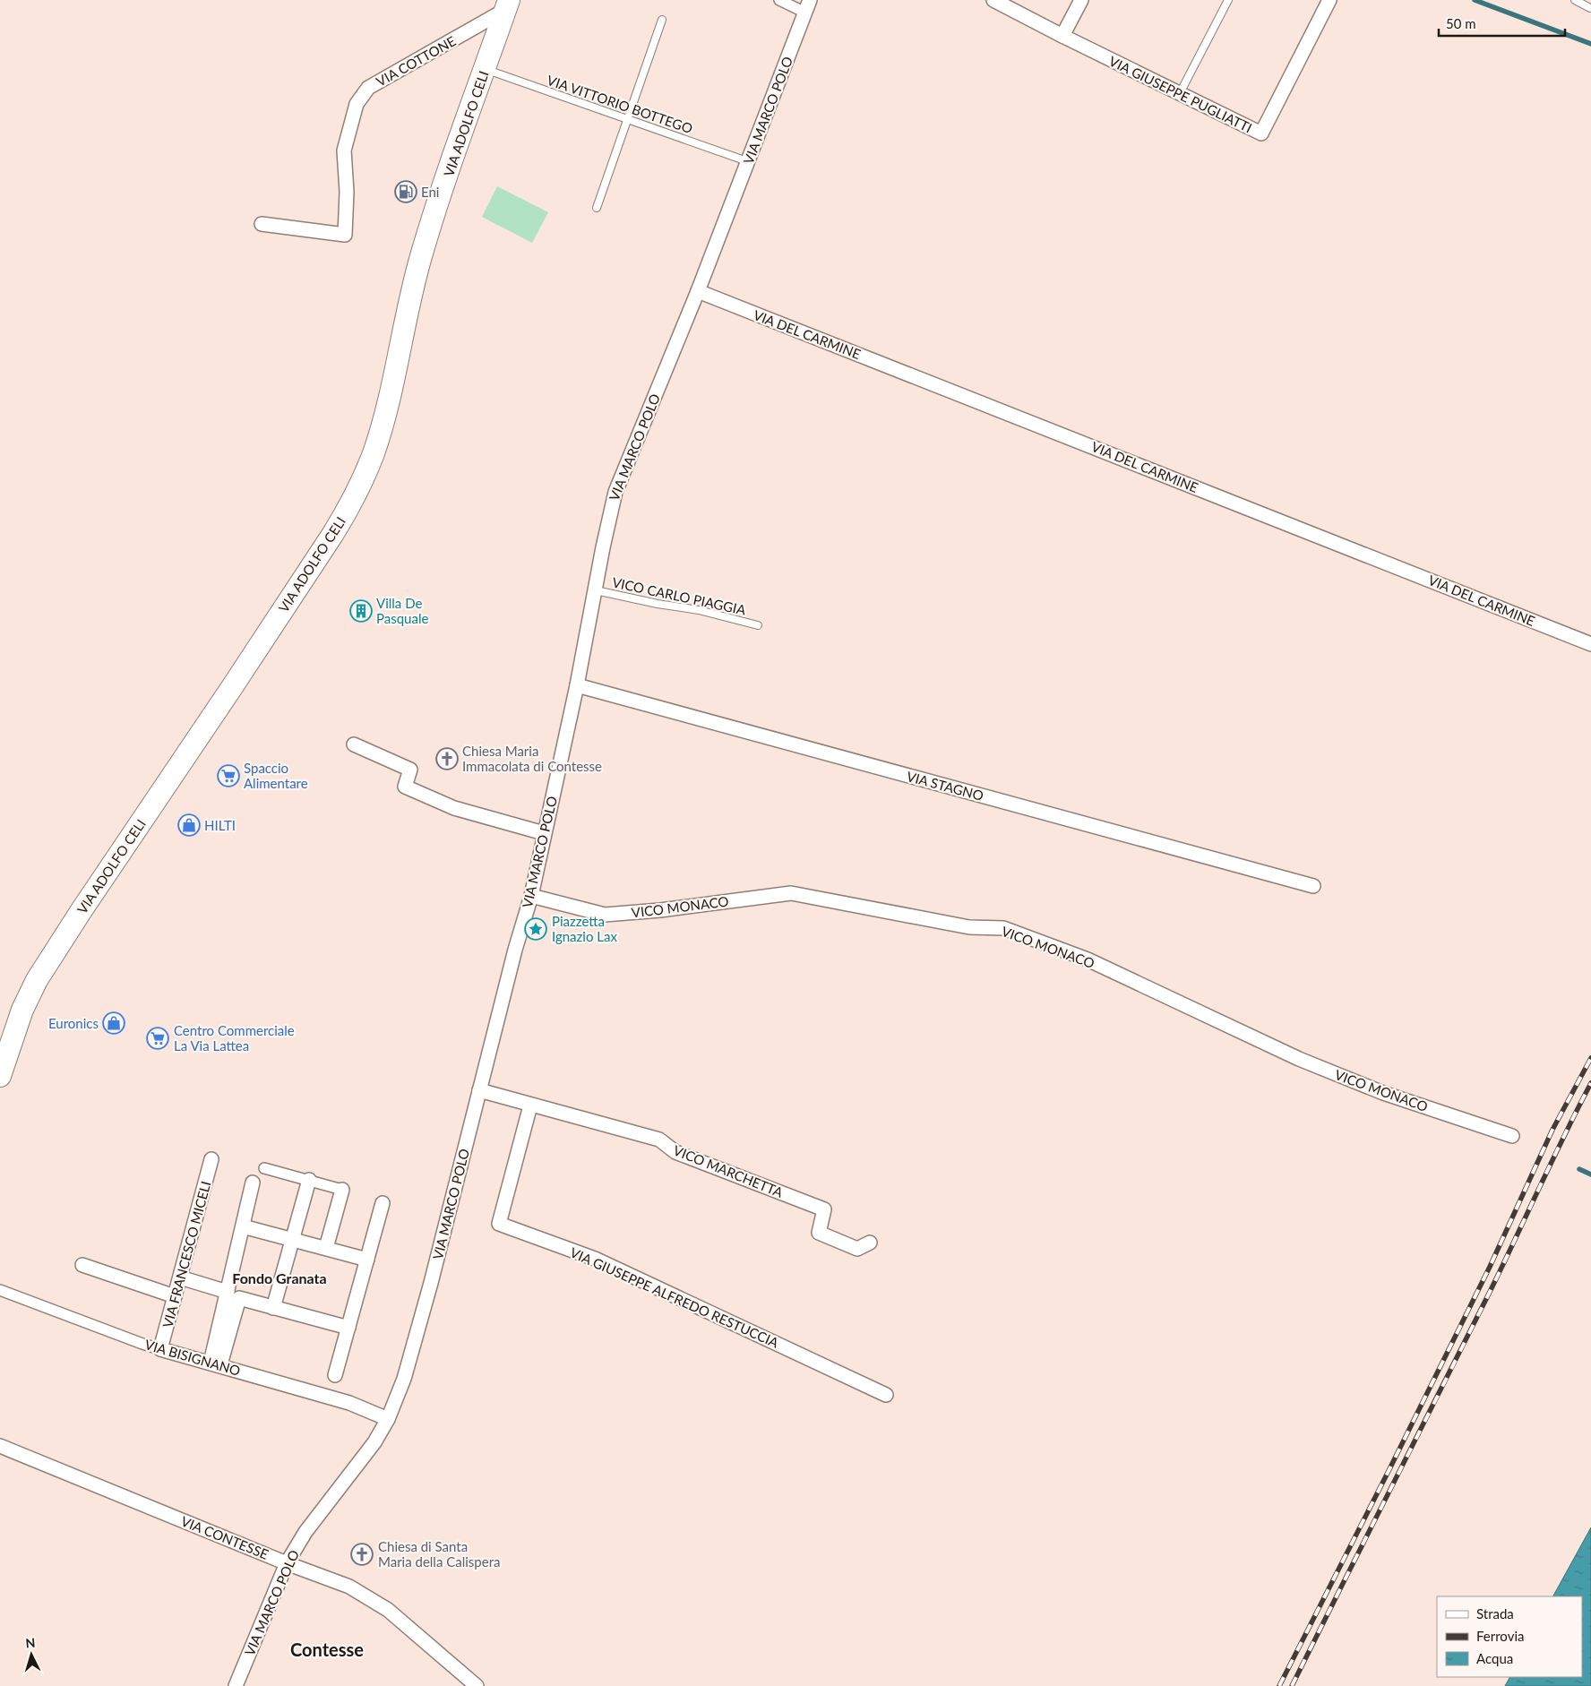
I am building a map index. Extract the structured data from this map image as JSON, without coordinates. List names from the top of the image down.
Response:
{
  "streets": {
    "main road": ["VIA ADOLFO CELI"],
    "street": [
      "VIA COTTONE",
      "VIA GIUSEPPE PUGLIATTI",
      "VIA MARCO POLO",
      "VIA DEL CARMINE",
      "VIA STAGNO",
      "VICO MONACO",
      "VICO MARCHETTA",
      "VIA FRANCESCO MICELI",
      "VIA GIUSEPPE ALFREDO RESTUCCIA",
      "VIA BISIGNANO",
      "VIA CONTESSE"
    ],
    "lane": ["VIA VITTORIO BOTTEGO", "VICO CARLO PIAGGIA"]
  },
  "crossings": [
    ["VIA COTTONE", "VIA ADOLFO CELI"],
    ["VIA VITTORIO BOTTEGO", "VIA MARCO POLO"],
    ["VIA VITTORIO BOTTEGO", "VIA ADOLFO CELI"],
    ["VIA MARCO POLO", "VIA DEL CARMINE"],
    ["VIA MARCO POLO", "VICO CARLO PIAGGIA"],
    ["VIA MARCO POLO", "VIA STAGNO"],
    ["VIA MARCO POLO", "VICO MONACO"],
    ["VIA MARCO POLO", "VICO MARCHETTA"],
    ["VIA MARCO POLO", "VIA BISIGNANO"],
    ["VIA MARCO POLO", "VIA CONTESSE"],
    ["VICO MARCHETTA", "VIA GIUSEPPE ALFREDO RESTUCCIA"],
    ["VIA FRANCESCO MICELI", "VIA BISIGNANO"]
  ],
  "districts": ["Fondo Granata", "Contesse"],
  "places": {
    "fuel station": ["Eni"],
    "building": ["Villa De Pasquale"],
    "church": ["Chiesa Maria Immacolata di Contesse", "Chiesa di Santa Maria della Calispera"],
    "supermarket": ["Spaccio Alimentare", "Centro Commerciale La Via Lattea"],
    "shop": ["HILTI", "Euronics"],
    "place": ["Piazzetta Ignazio Lax"]
  },
  "legend": ["Strada", "Ferrovia", "Acqua"],
  "scale_bar": "50 m",
  "north": "top"
}
